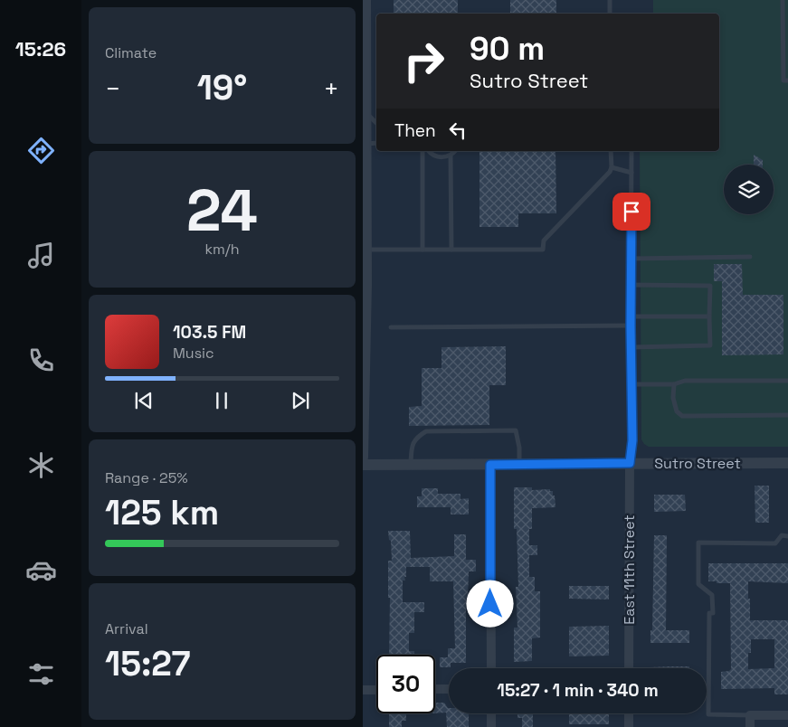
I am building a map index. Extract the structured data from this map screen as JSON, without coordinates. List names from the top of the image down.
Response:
{
  "streets": {
    "street": ["Sutro Street", "East 11th Street"]
  },
  "crossings": [
    ["Sutro Street", "East 11th Street"]
  ],
  "page": {
    "tabs": "15:26",
    "tile": [
      "Climate",
      ["24", "km/h"],
      ["Range · 25%", "125 km"],
      ["Arrival", "15:27"]
    ],
    "turn": ["90 m", "Sutro Street"],
    "heat": ["−", "19°", "+"],
    "then": "Then",
    "song": ["103.5 FM", "Music"],
    "limit": "30",
    "trip": "15:27 · 1 min · 340 m"
  }
}
